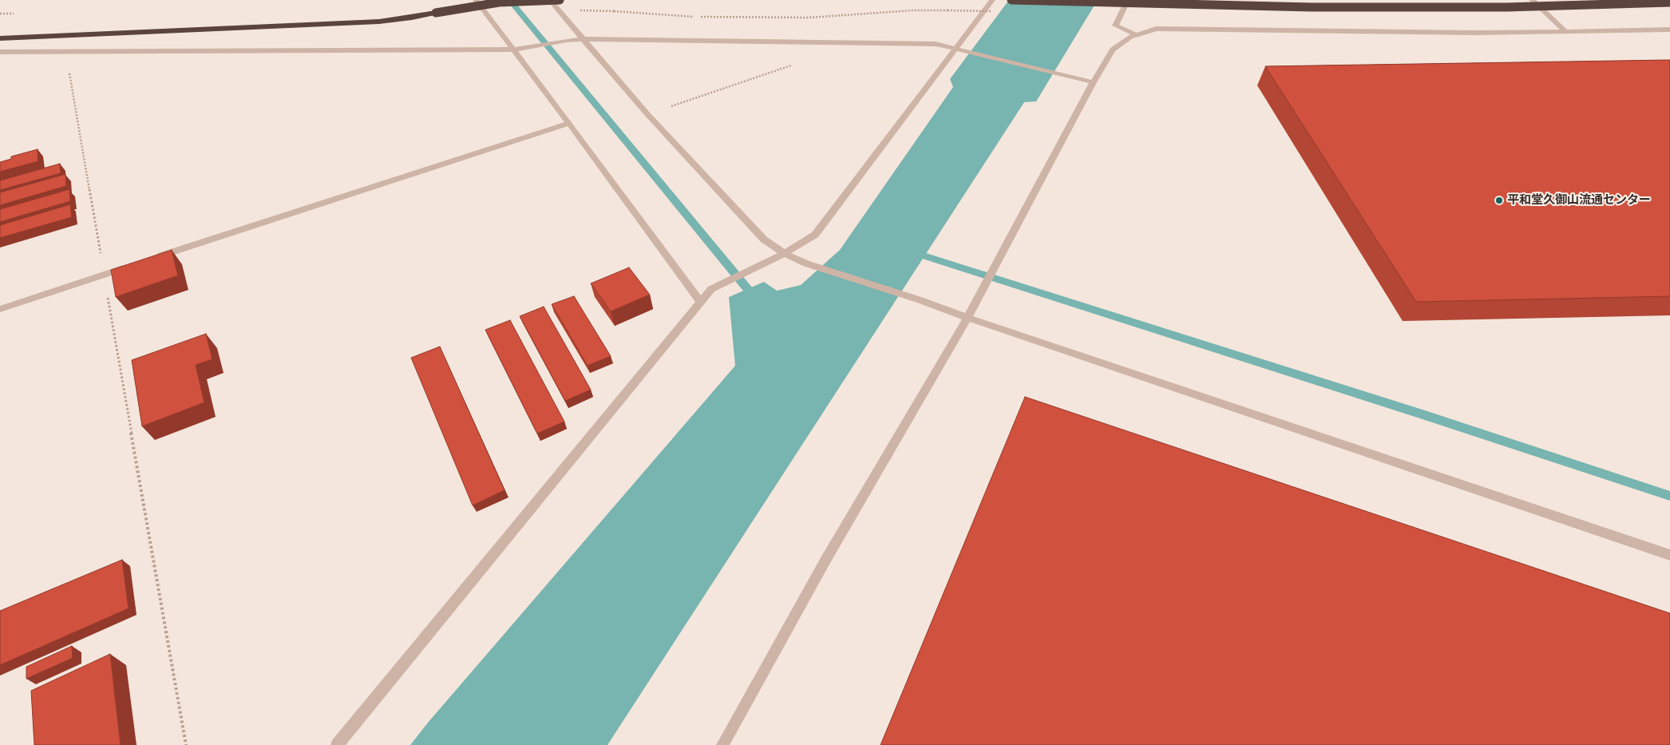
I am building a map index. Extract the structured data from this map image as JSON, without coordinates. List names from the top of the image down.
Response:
{
  "places": ["平和堂久御山流通センター"]
}
